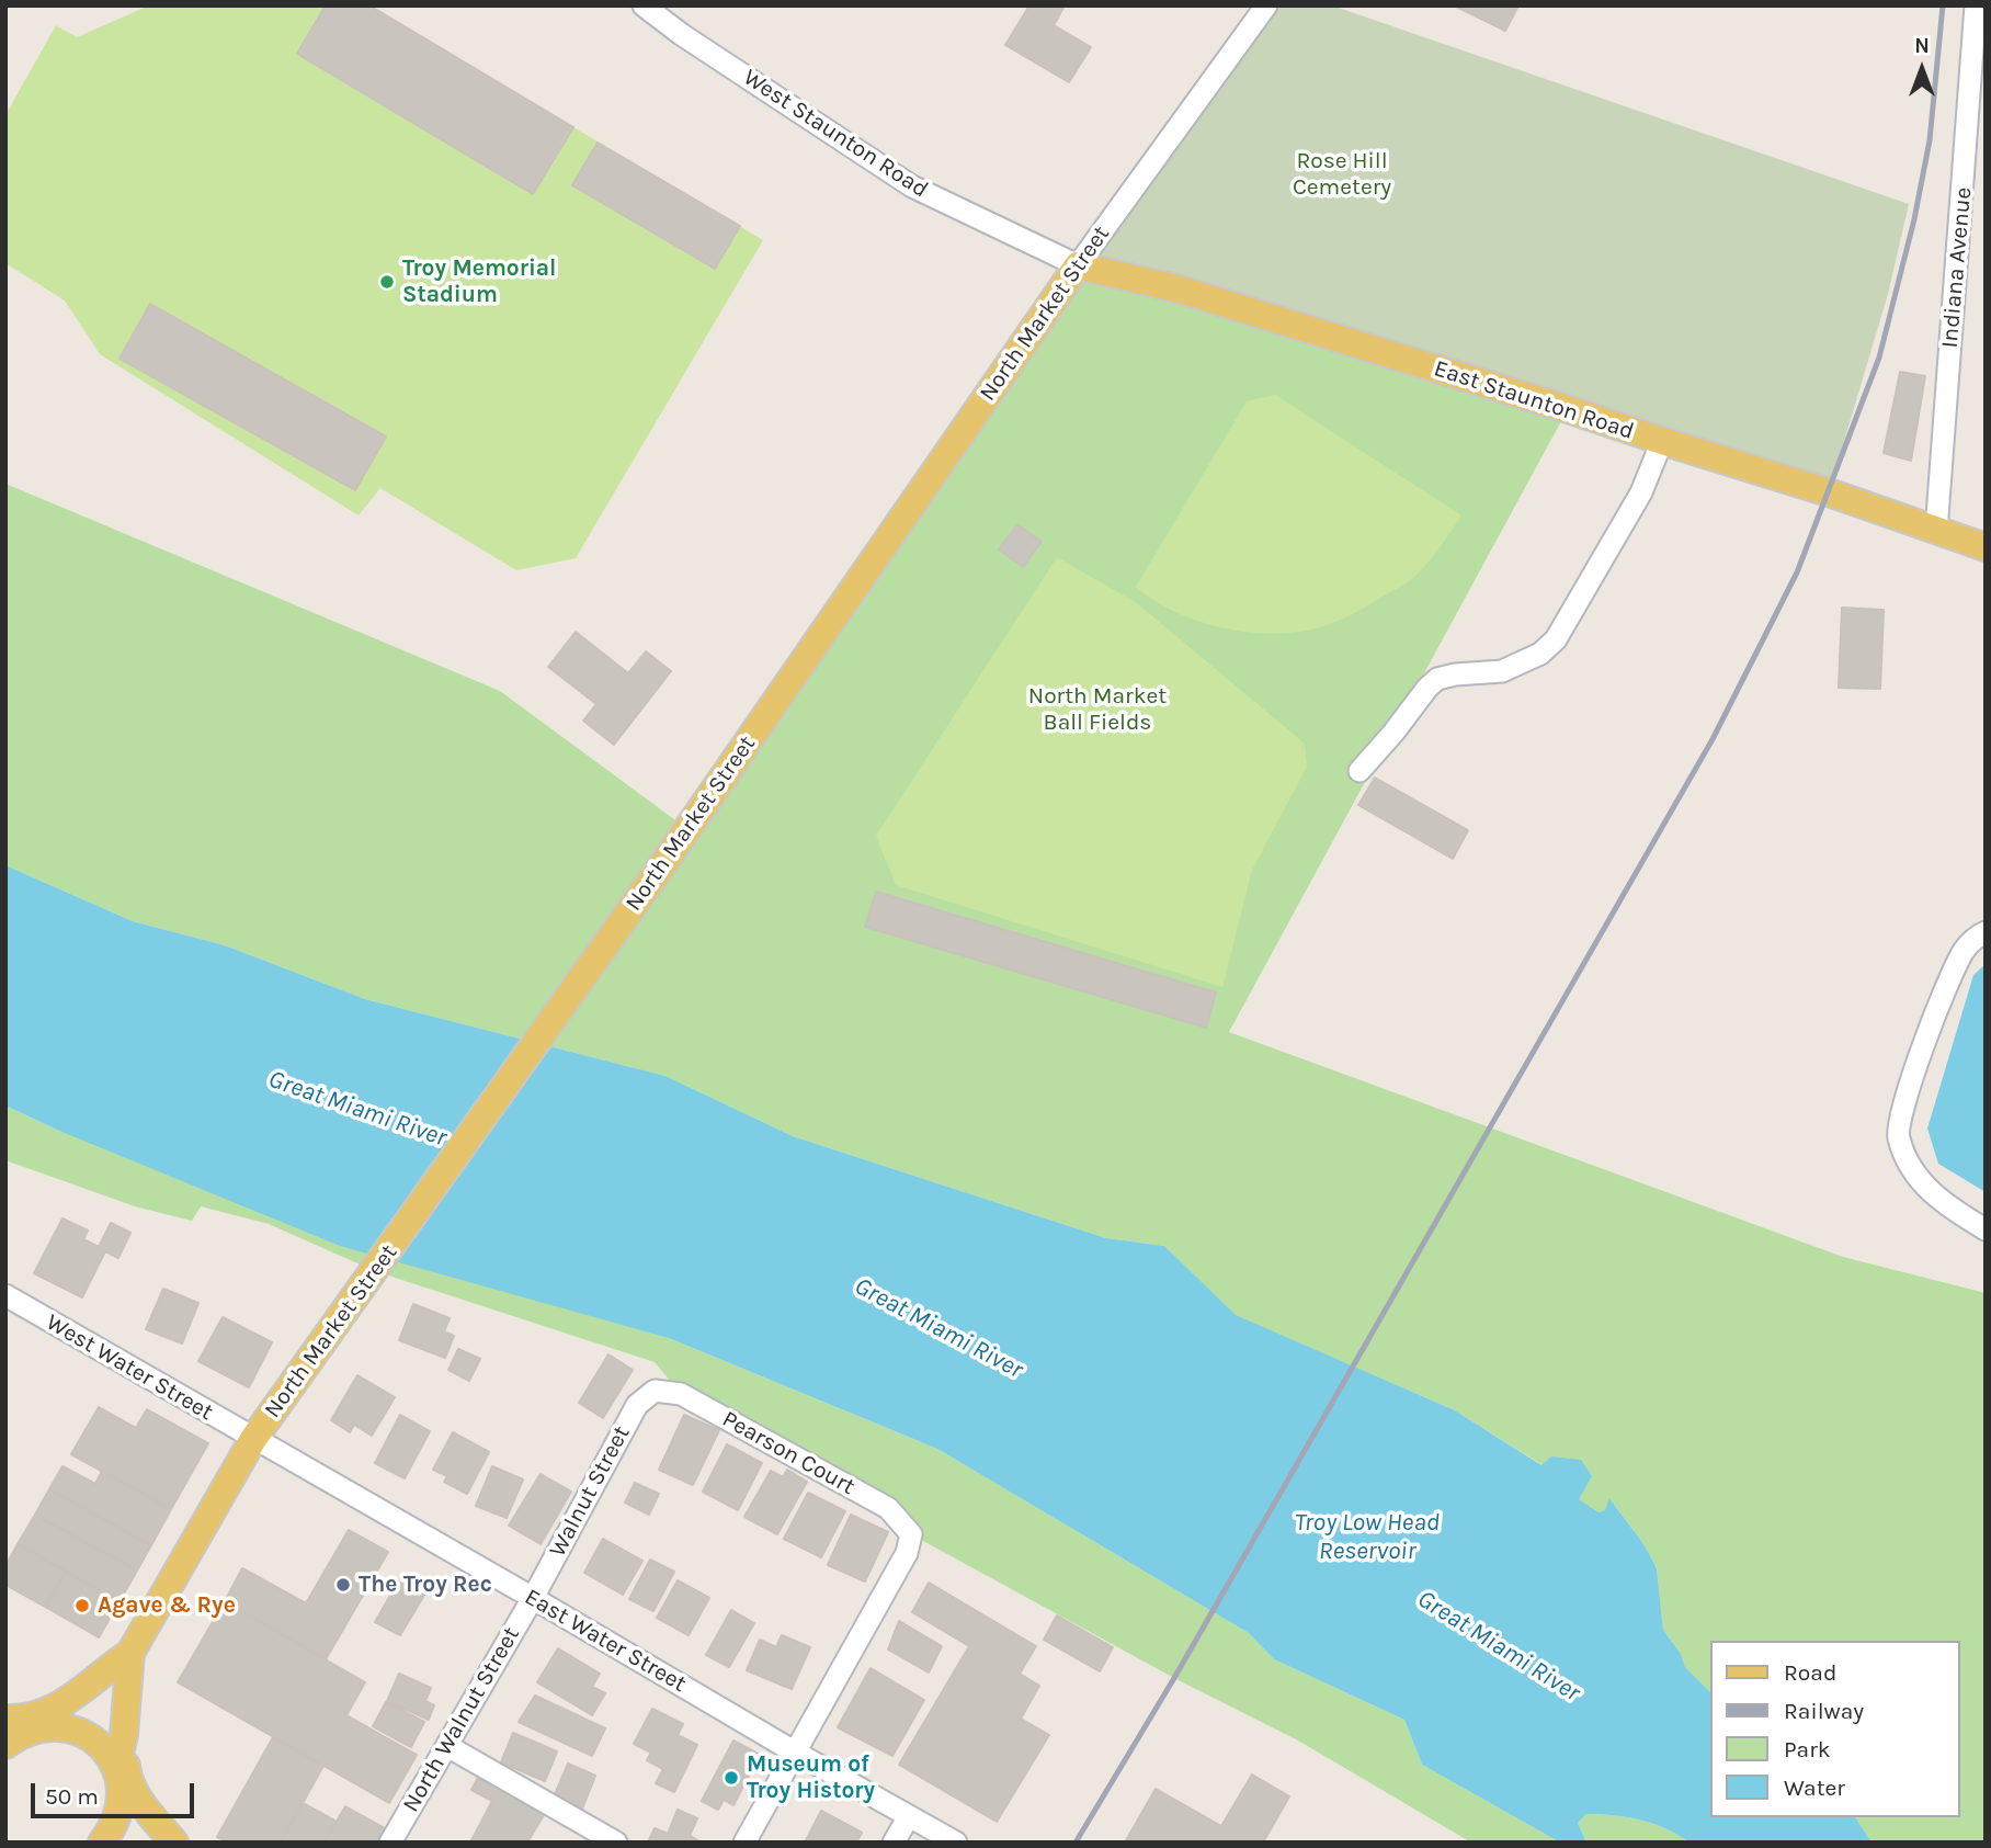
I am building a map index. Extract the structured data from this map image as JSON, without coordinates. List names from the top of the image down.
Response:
{
  "streets": {
    "main road": ["North Market Street", "East Staunton Road"],
    "street": [
      "West Staunton Road",
      "Indiana Avenue",
      "West Water Street",
      "Pearson Court",
      "Walnut Street",
      "East Water Street",
      "North Walnut Street"
    ]
  },
  "crossings": [
    ["West Staunton Road", "North Market Street"],
    ["West Staunton Road", "East Staunton Road"],
    ["Indiana Avenue", "East Staunton Road"],
    ["North Market Street", "East Staunton Road"],
    ["North Market Street", "West Water Street"],
    ["North Market Street", "East Water Street"],
    ["West Water Street", "East Water Street"],
    ["Pearson Court", "Walnut Street"],
    ["Pearson Court", "East Water Street"],
    ["Walnut Street", "East Water Street"],
    ["Walnut Street", "North Walnut Street"],
    ["East Water Street", "North Walnut Street"]
  ],
  "water": ["Great Miami River", "Troy Low Head Reservoir"],
  "parks": ["Rose Hill Cemetery", "North Market Ball Fields"],
  "places": [
    "Troy Memorial Stadium",
    "The Troy Rec",
    "Agave & Rye",
    "Museum of Troy History"
  ],
  "legend": [
    "Road",
    "Railway",
    "Park",
    "Water"
  ],
  "scale_bar": "50 m",
  "north": "top"
}
